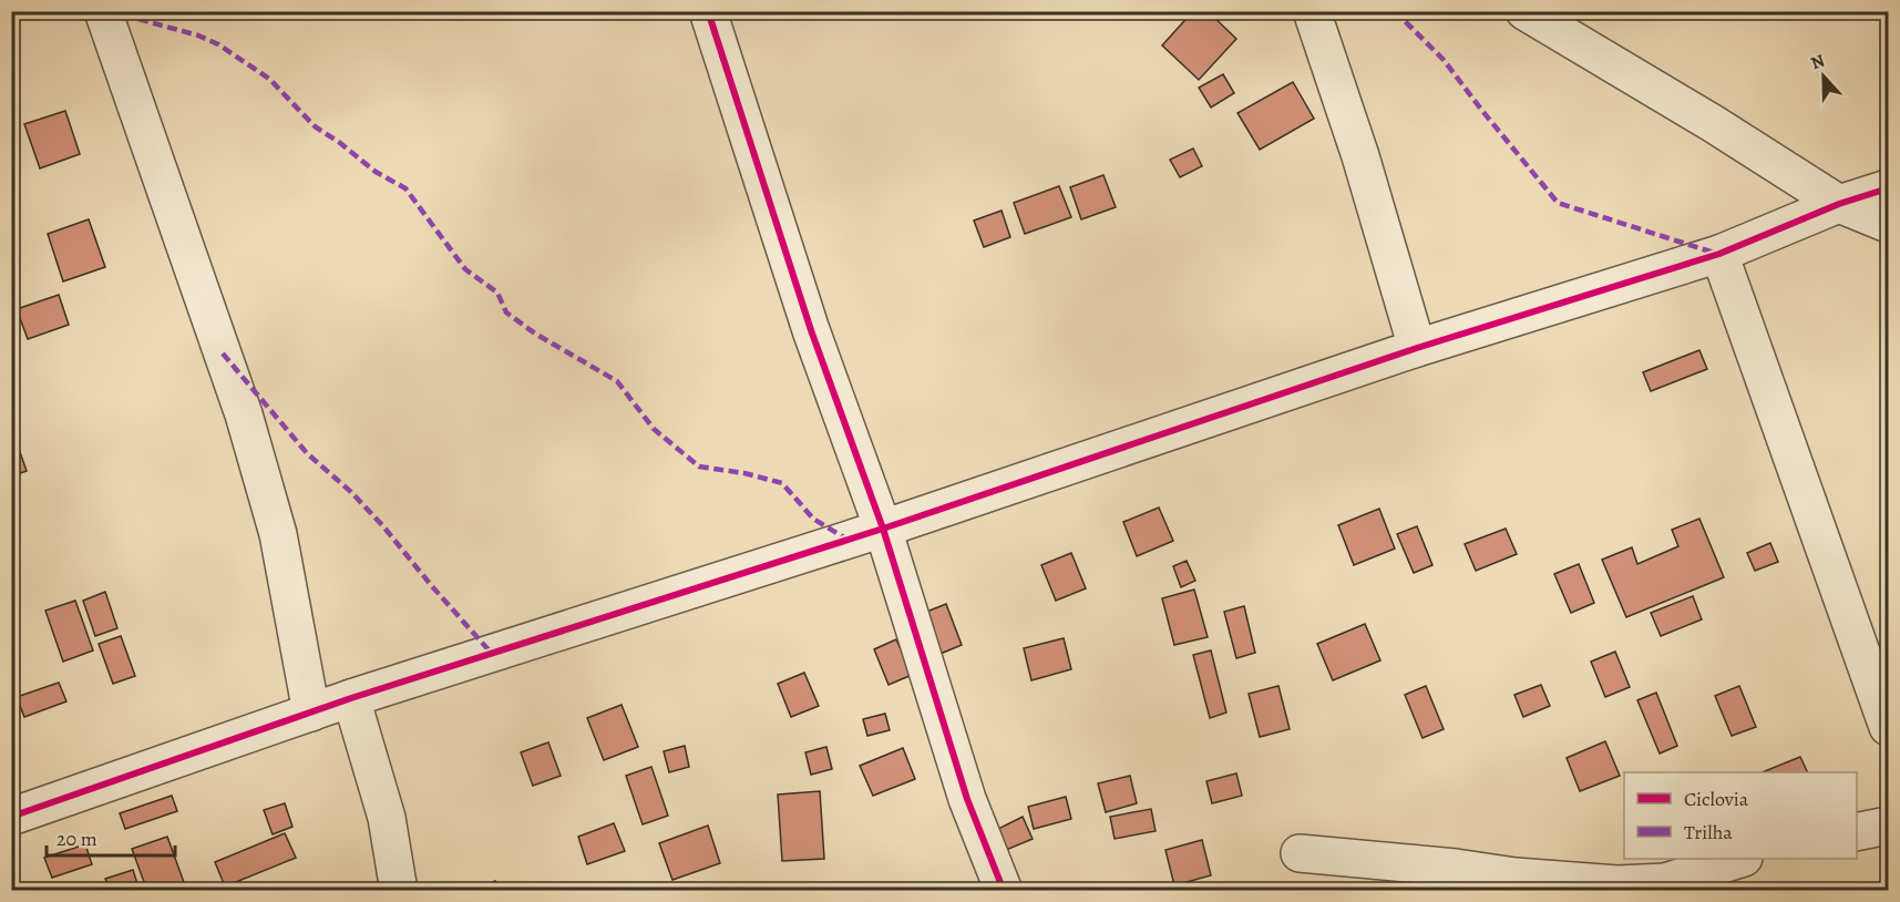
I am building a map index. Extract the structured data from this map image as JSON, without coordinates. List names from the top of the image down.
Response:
{
  "legend": ["Ciclovia", "Trilha"],
  "scale_bar": "20 m",
  "north": "top"
}
